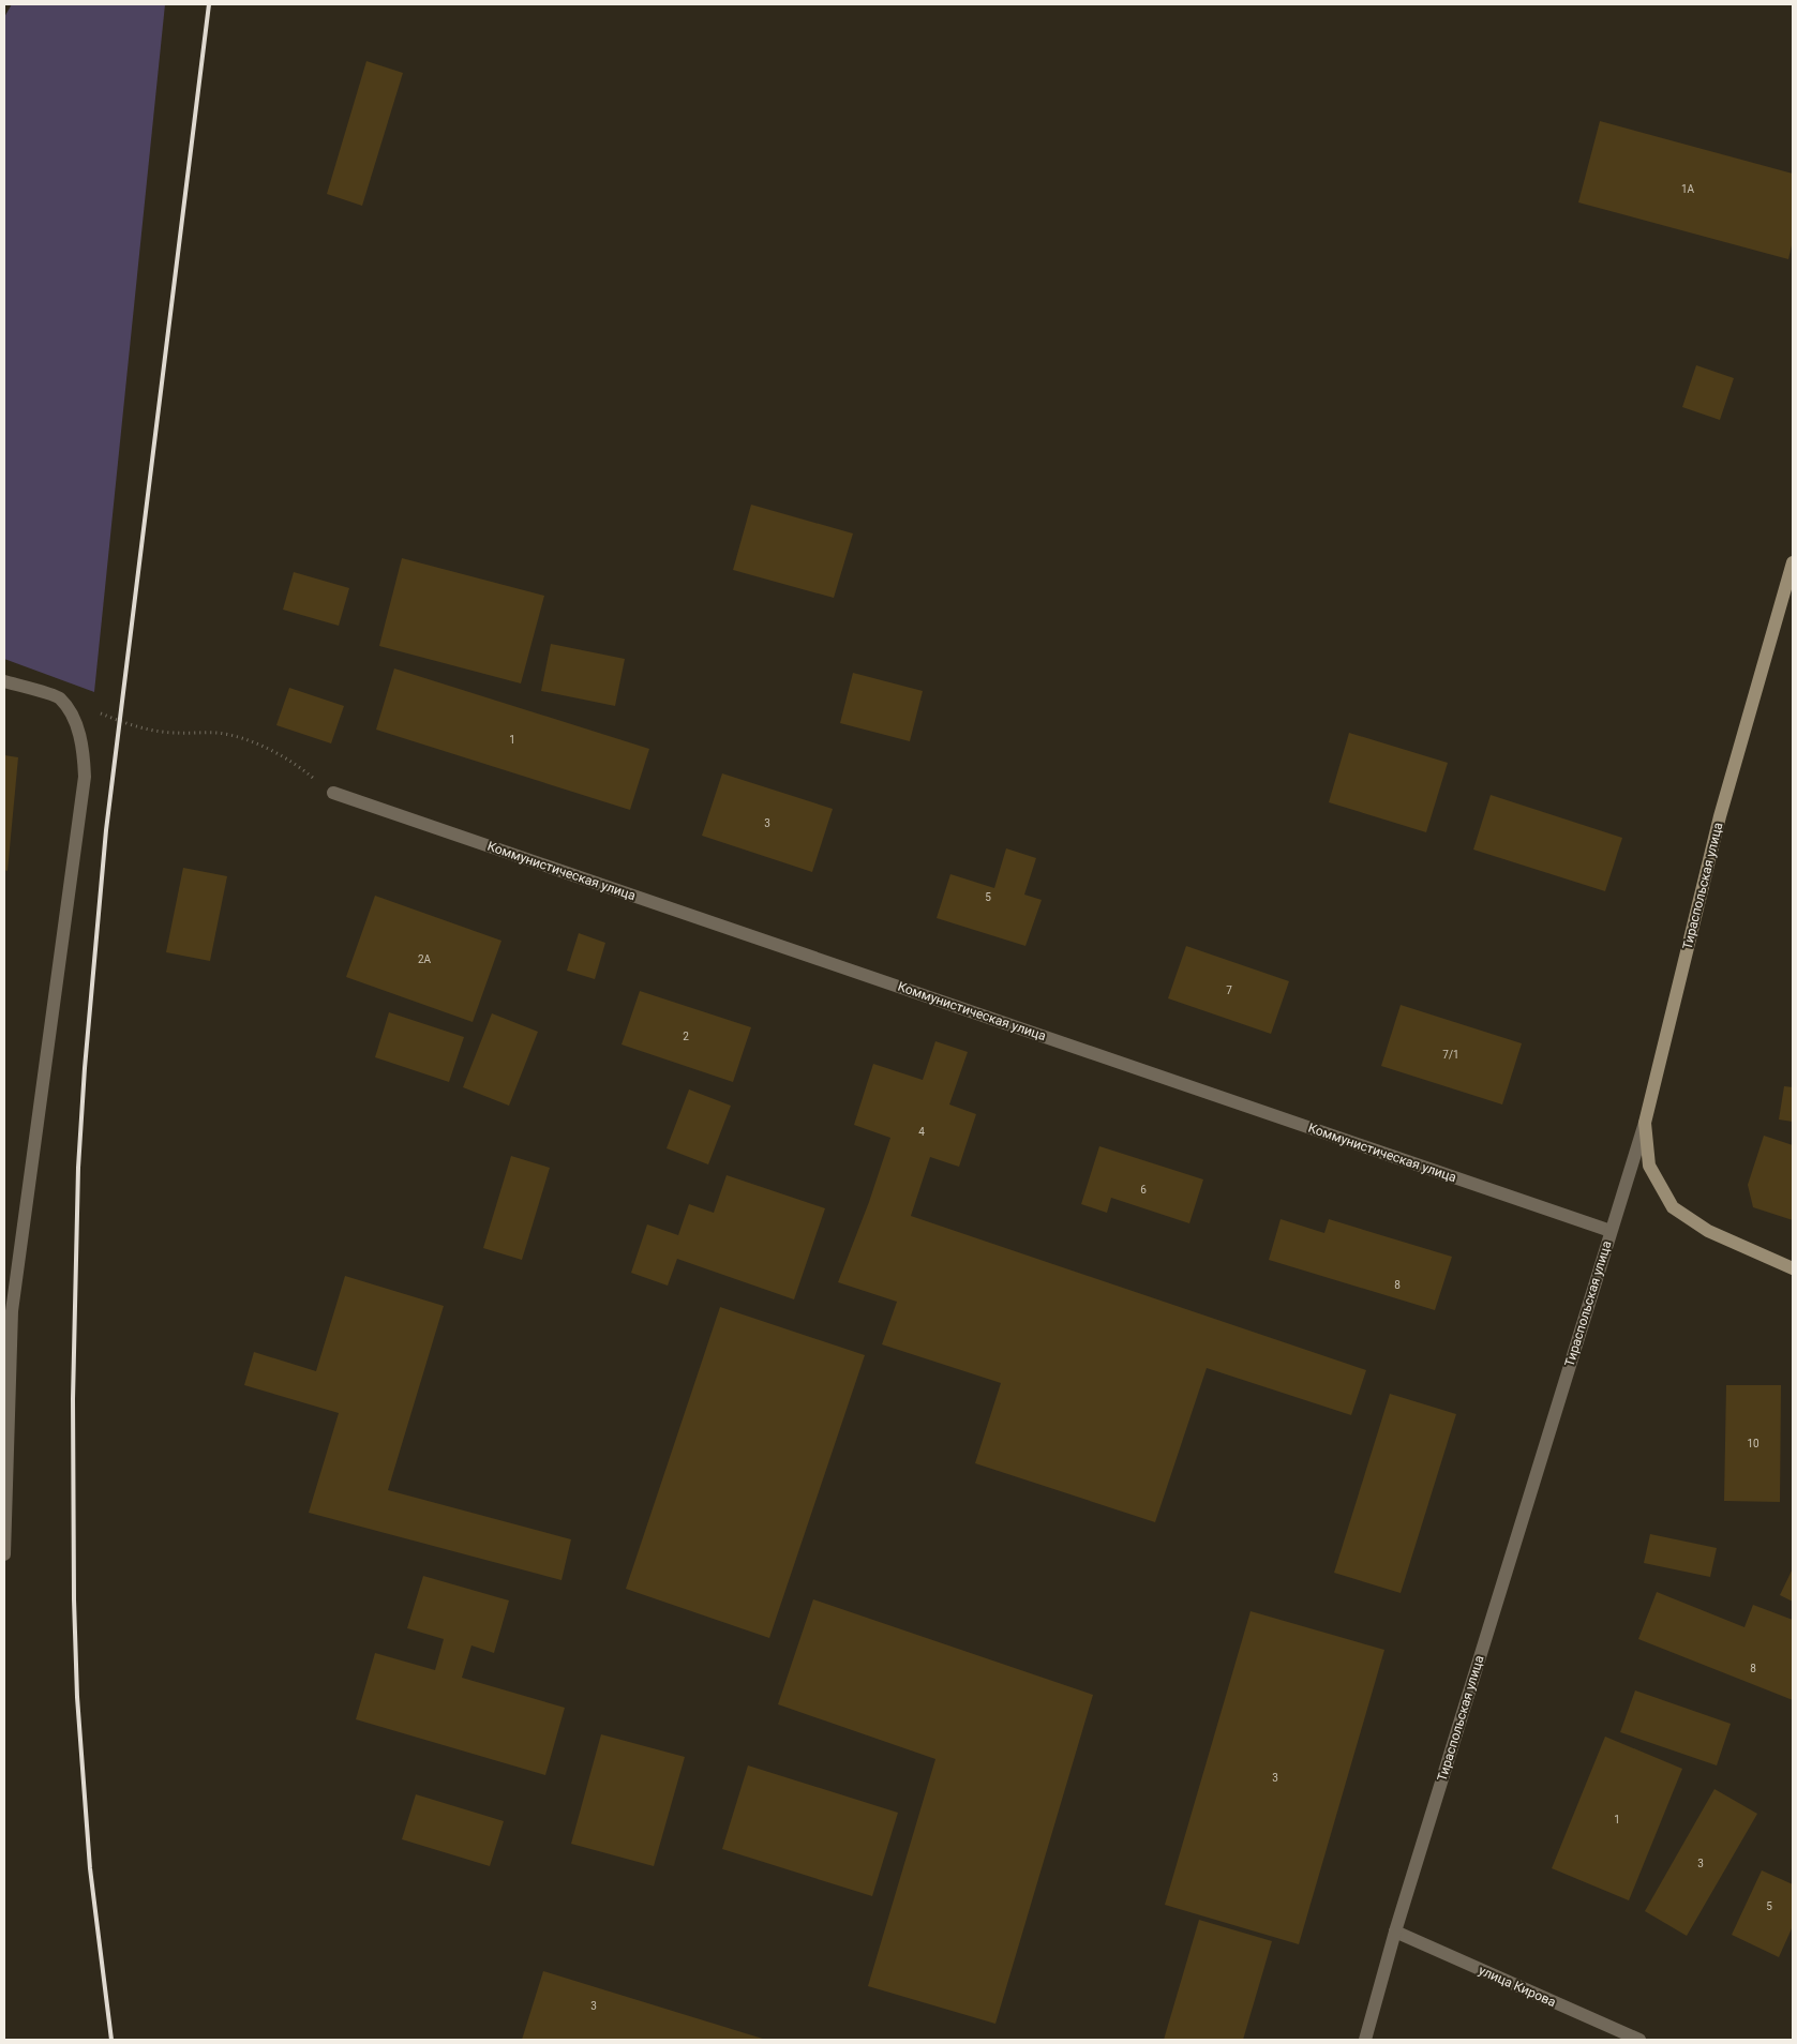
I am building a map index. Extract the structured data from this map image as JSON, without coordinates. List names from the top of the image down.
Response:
{
  "streets": {
    "main road": ["Тираспольская улица"],
    "street": ["Коммунистическая улица", "улица Кирова"]
  },
  "crossings": [
    ["Коммунистическая улица", "Тираспольская улица"],
    ["Тираспольская улица", "улица Кирова"]
  ],
  "house_numbers": [
    "1А",
    "1",
    "3",
    "5",
    "2А",
    "7",
    "2",
    "7/1",
    "4",
    "6",
    "8",
    "10",
    "8",
    "3",
    "1",
    "3",
    "5",
    "3"
  ]
}
